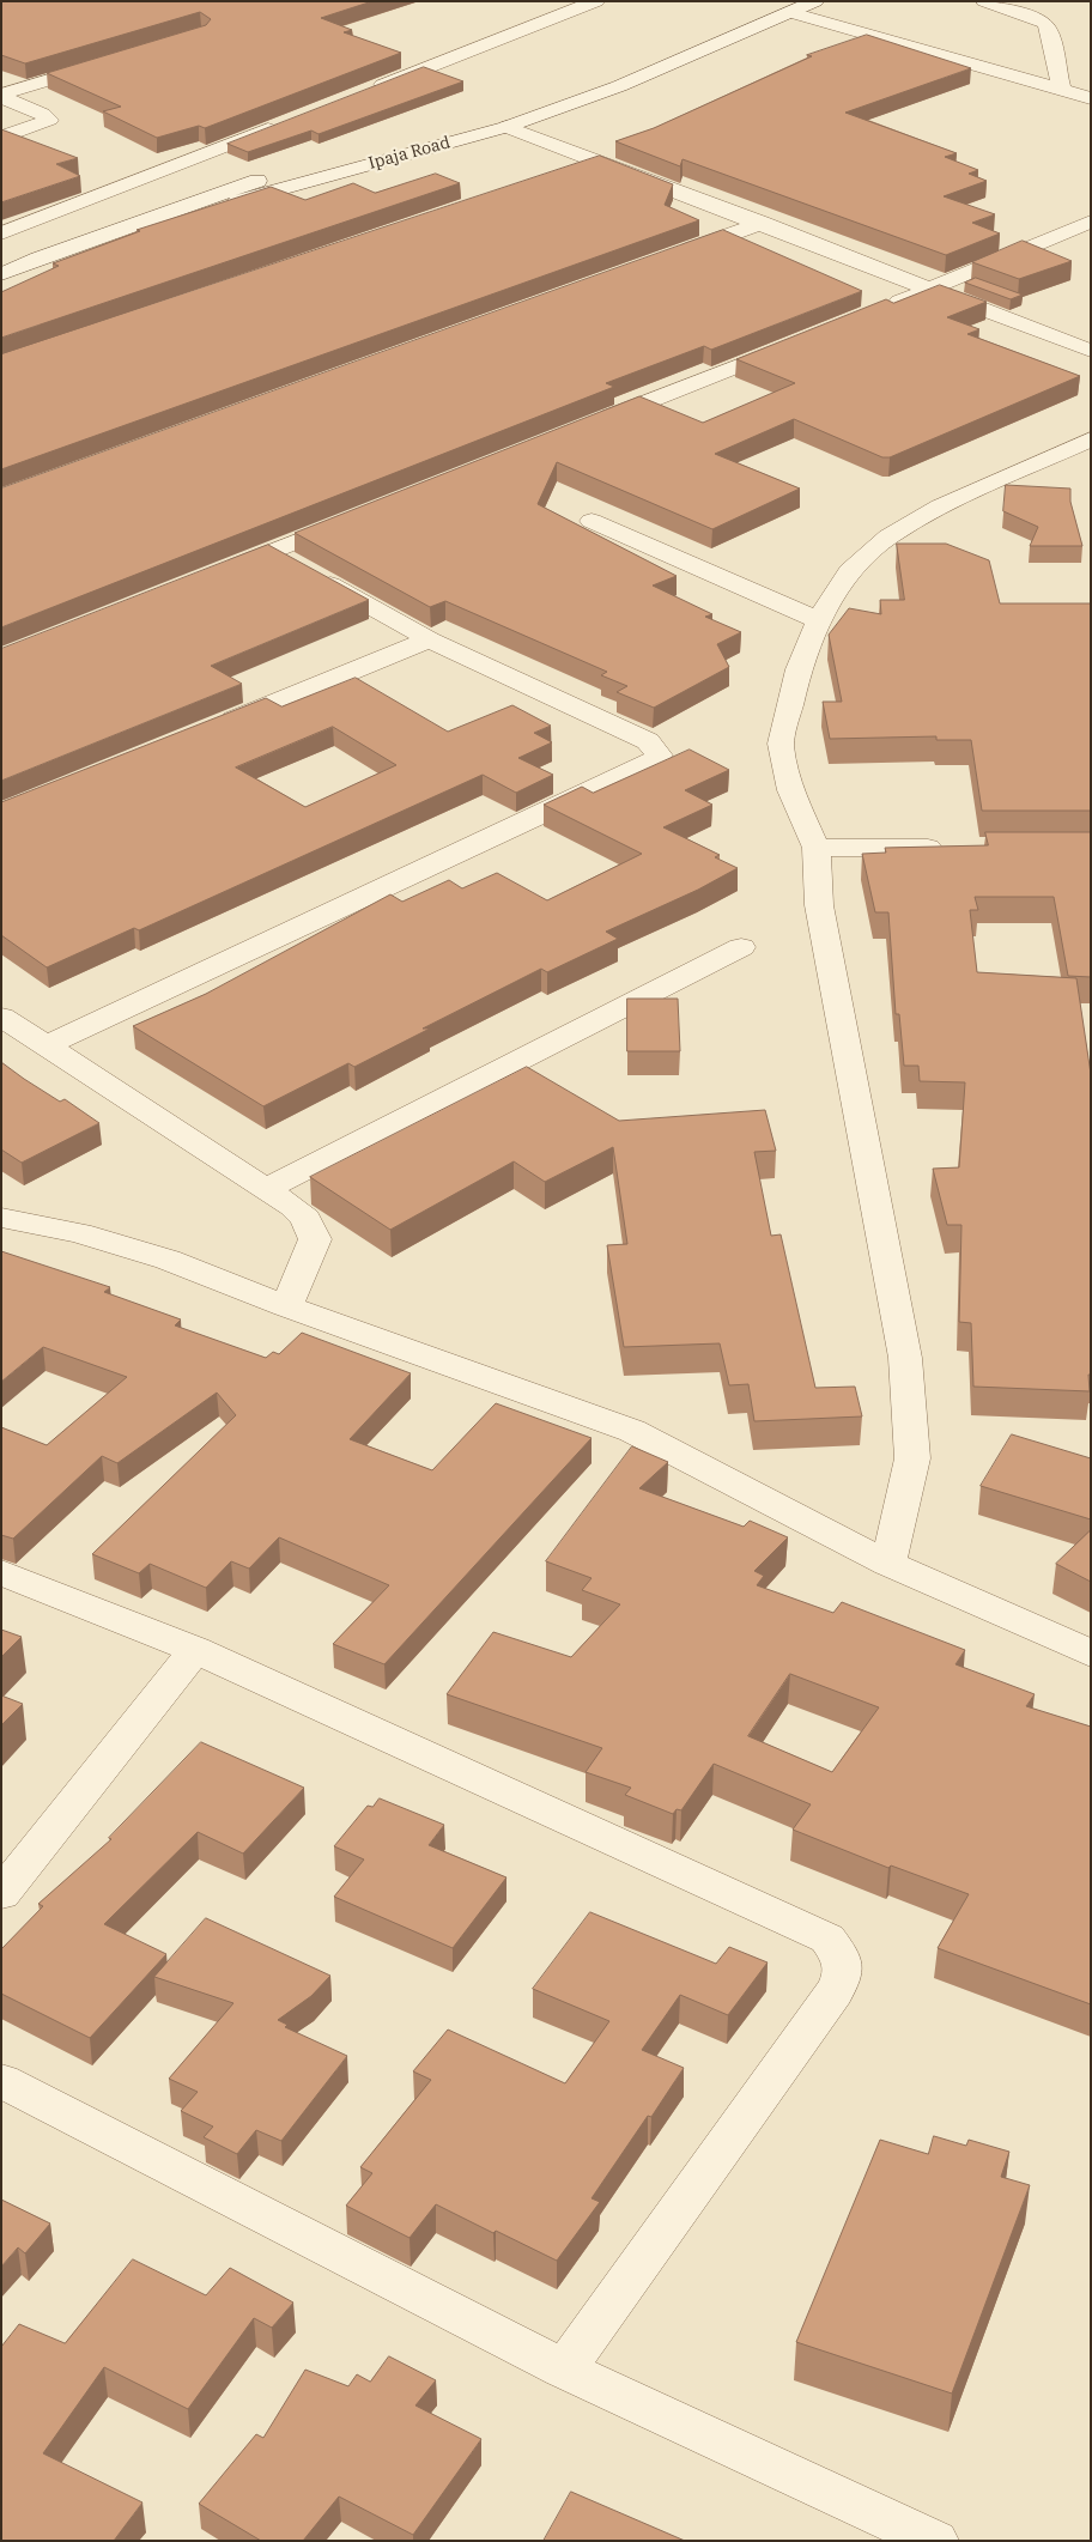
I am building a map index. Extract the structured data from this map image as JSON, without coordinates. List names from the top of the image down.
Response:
{
  "streets": {
    "street": ["Ipaja Road"]
  }
}
